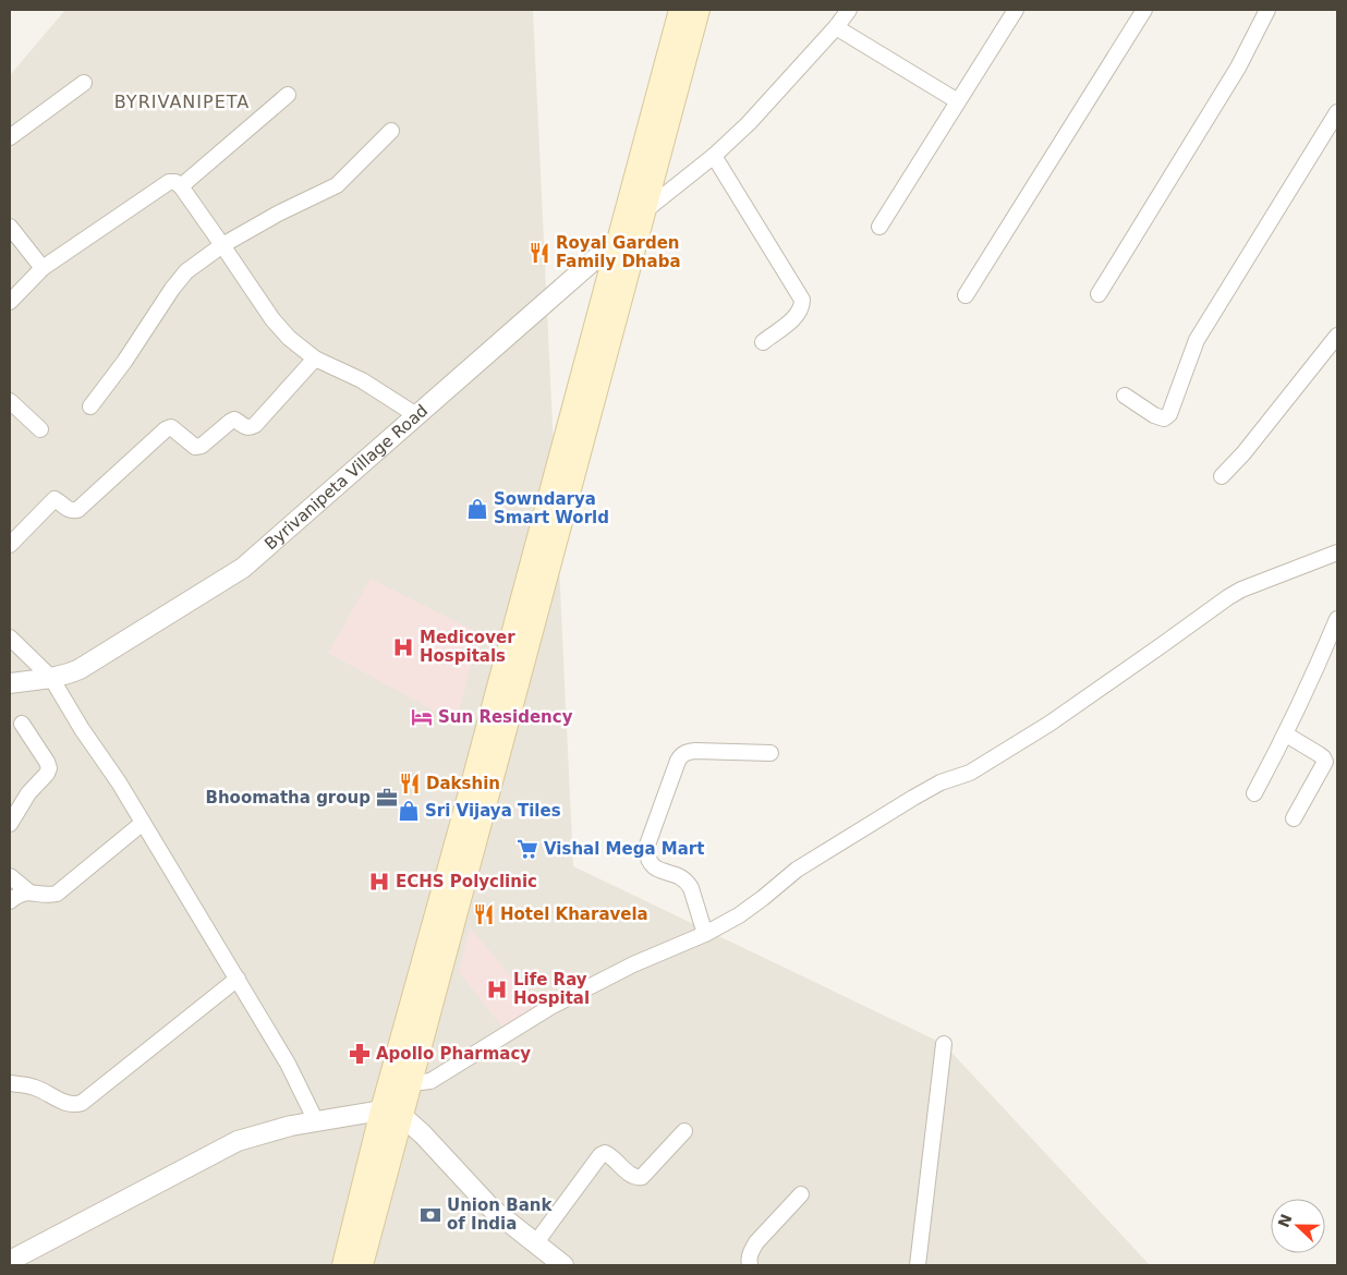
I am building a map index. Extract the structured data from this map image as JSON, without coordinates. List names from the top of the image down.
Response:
{
  "streets": {
    "street": ["Byrivanipeta Village Road"]
  },
  "districts": ["BYRIVANIPETA"],
  "places": {
    "restaurant": ["Royal Garden Family Dhaba", "Dakshin", "Hotel Kharavela"],
    "shop": ["Sowndarya Smart World", "Sri Vijaya Tiles"],
    "hospital": ["Medicover Hospitals", "ECHS Polyclinic", "Life Ray Hospital"],
    "hotel": ["Sun Residency"],
    "office": ["Bhoomatha group"],
    "supermarket": ["Vishal Mega Mart"],
    "pharmacy": ["Apollo Pharmacy"],
    "bank": ["Union Bank of India"]
  },
  "north": "left"
}
